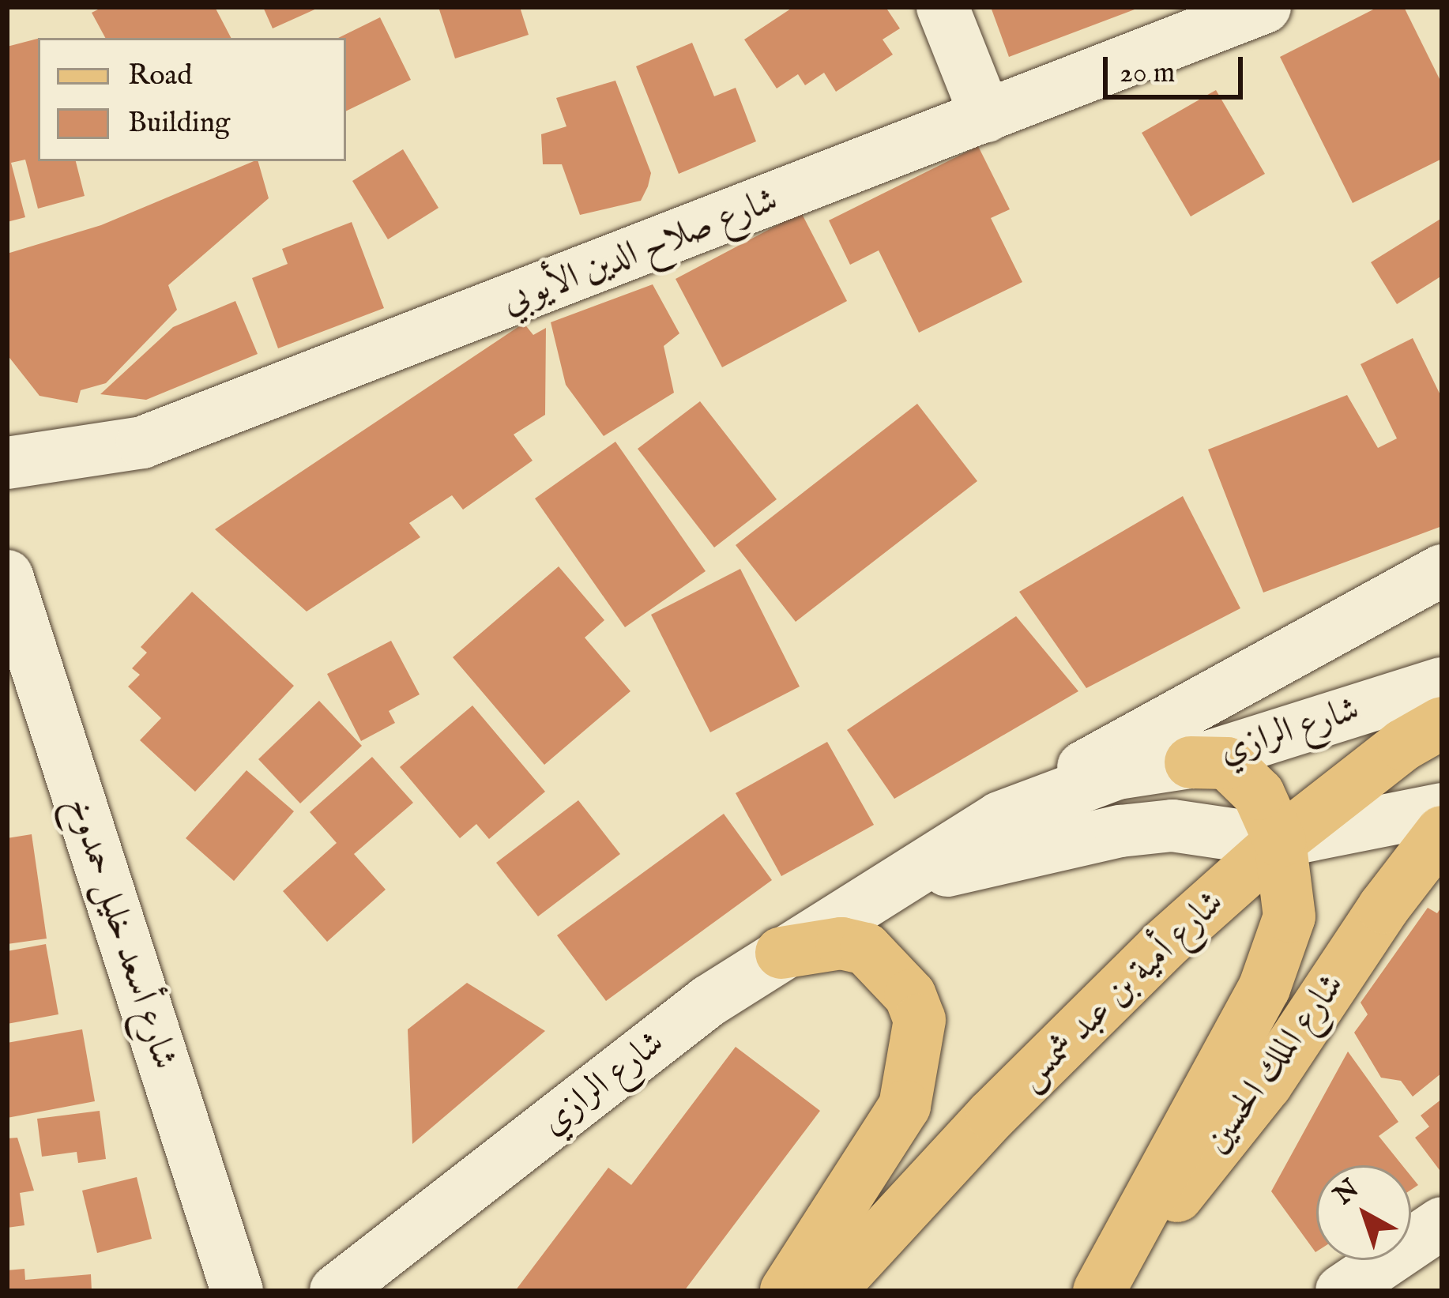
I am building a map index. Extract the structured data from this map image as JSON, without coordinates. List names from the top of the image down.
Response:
{
  "streets": {
    "main road": ["شارع أمية بن عبد شمس", "شارع الملك الحسين"],
    "street": ["شارع صلاح الدين الأيوبي", "شارع الرازي", "شارع أسعد خليل حمدوخ"]
  },
  "crossings": [
    ["شارع الرازي", "شارع أمية بن عبد شمس"]
  ],
  "legend": ["Road", "Building"],
  "scale_bar": "20 m",
  "north": "top left"
}
